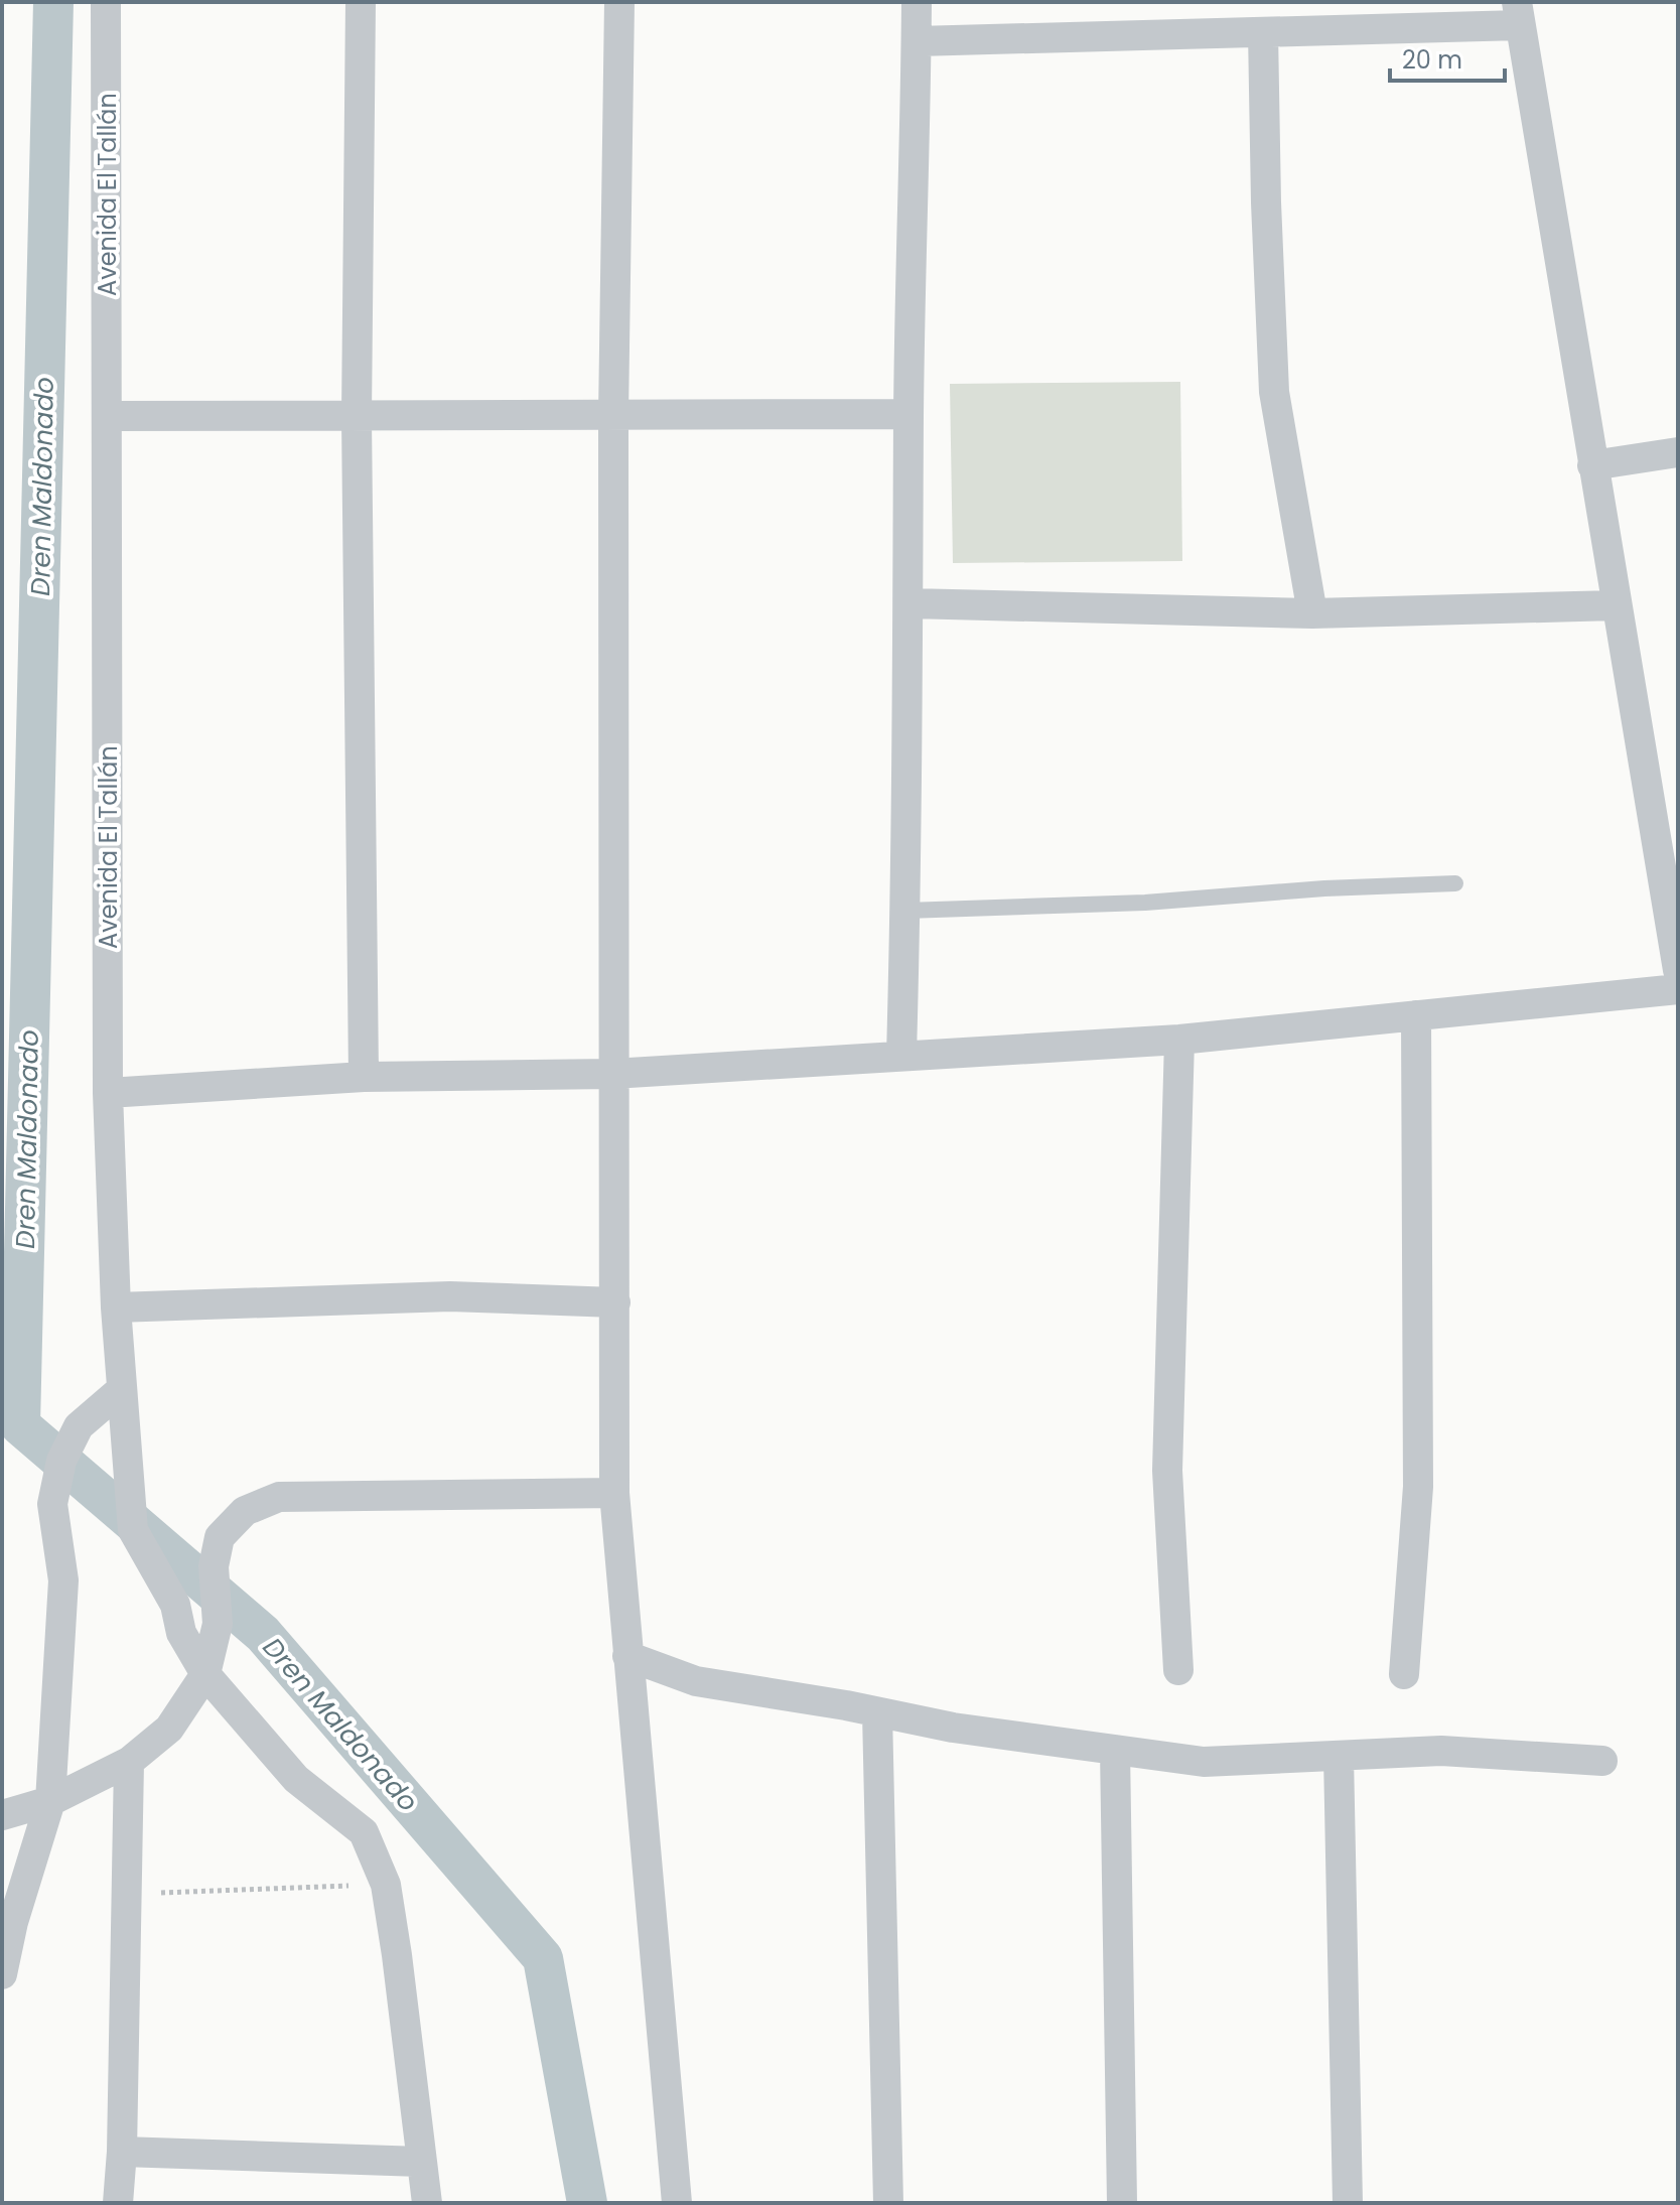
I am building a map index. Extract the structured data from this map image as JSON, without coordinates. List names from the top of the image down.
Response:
{
  "streets": {
    "street": ["Avenida El Tallán"]
  },
  "water": ["Dren Maldonado"],
  "scale_bar": "20 m"
}
